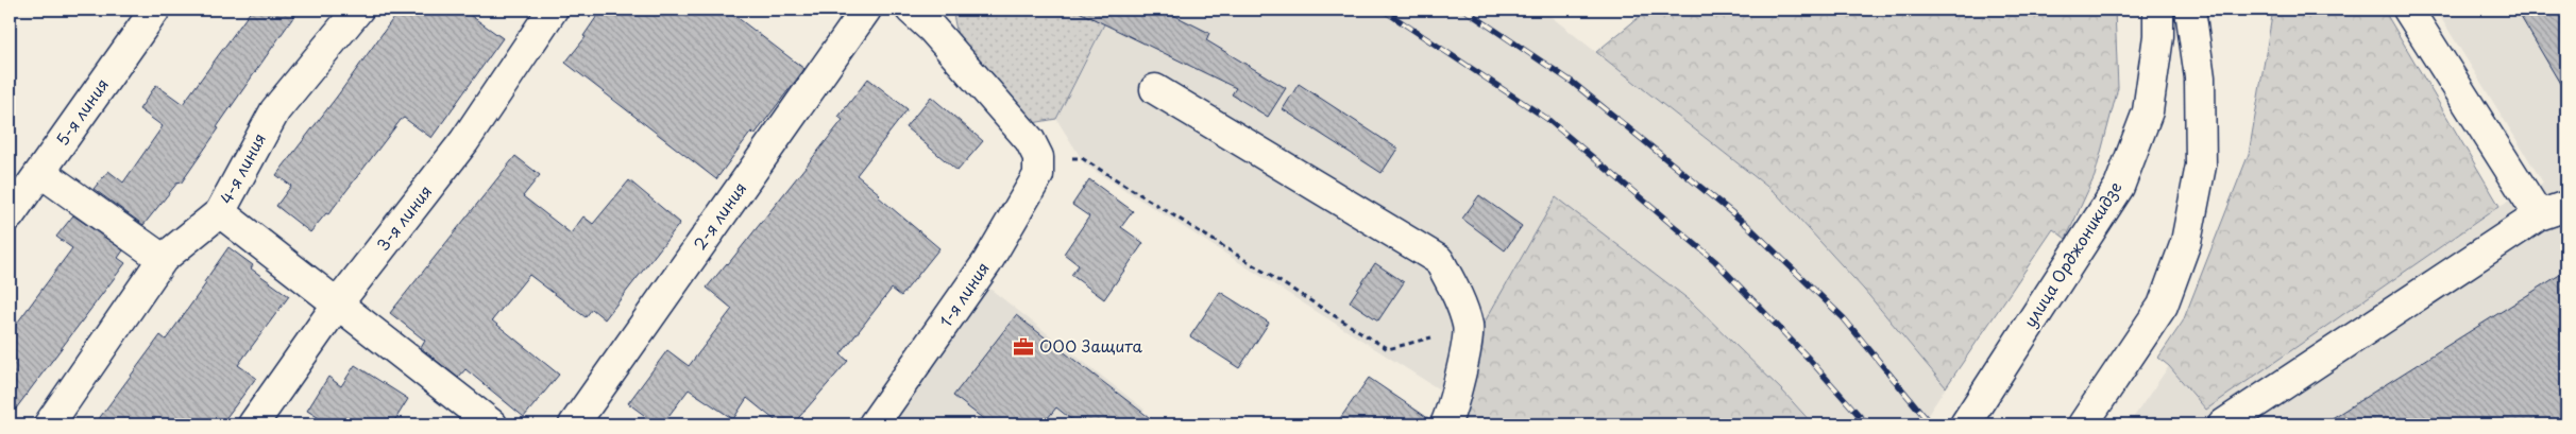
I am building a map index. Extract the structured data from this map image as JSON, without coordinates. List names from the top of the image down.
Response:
{
  "streets": {
    "street": [
      "5-я линия",
      "4-я линия",
      "2-я линия",
      "3-я линия",
      "улица Орджоникидзе",
      "1-я линия"
    ]
  },
  "places": {
    "office": ["ООО Защита"]
  }
}
